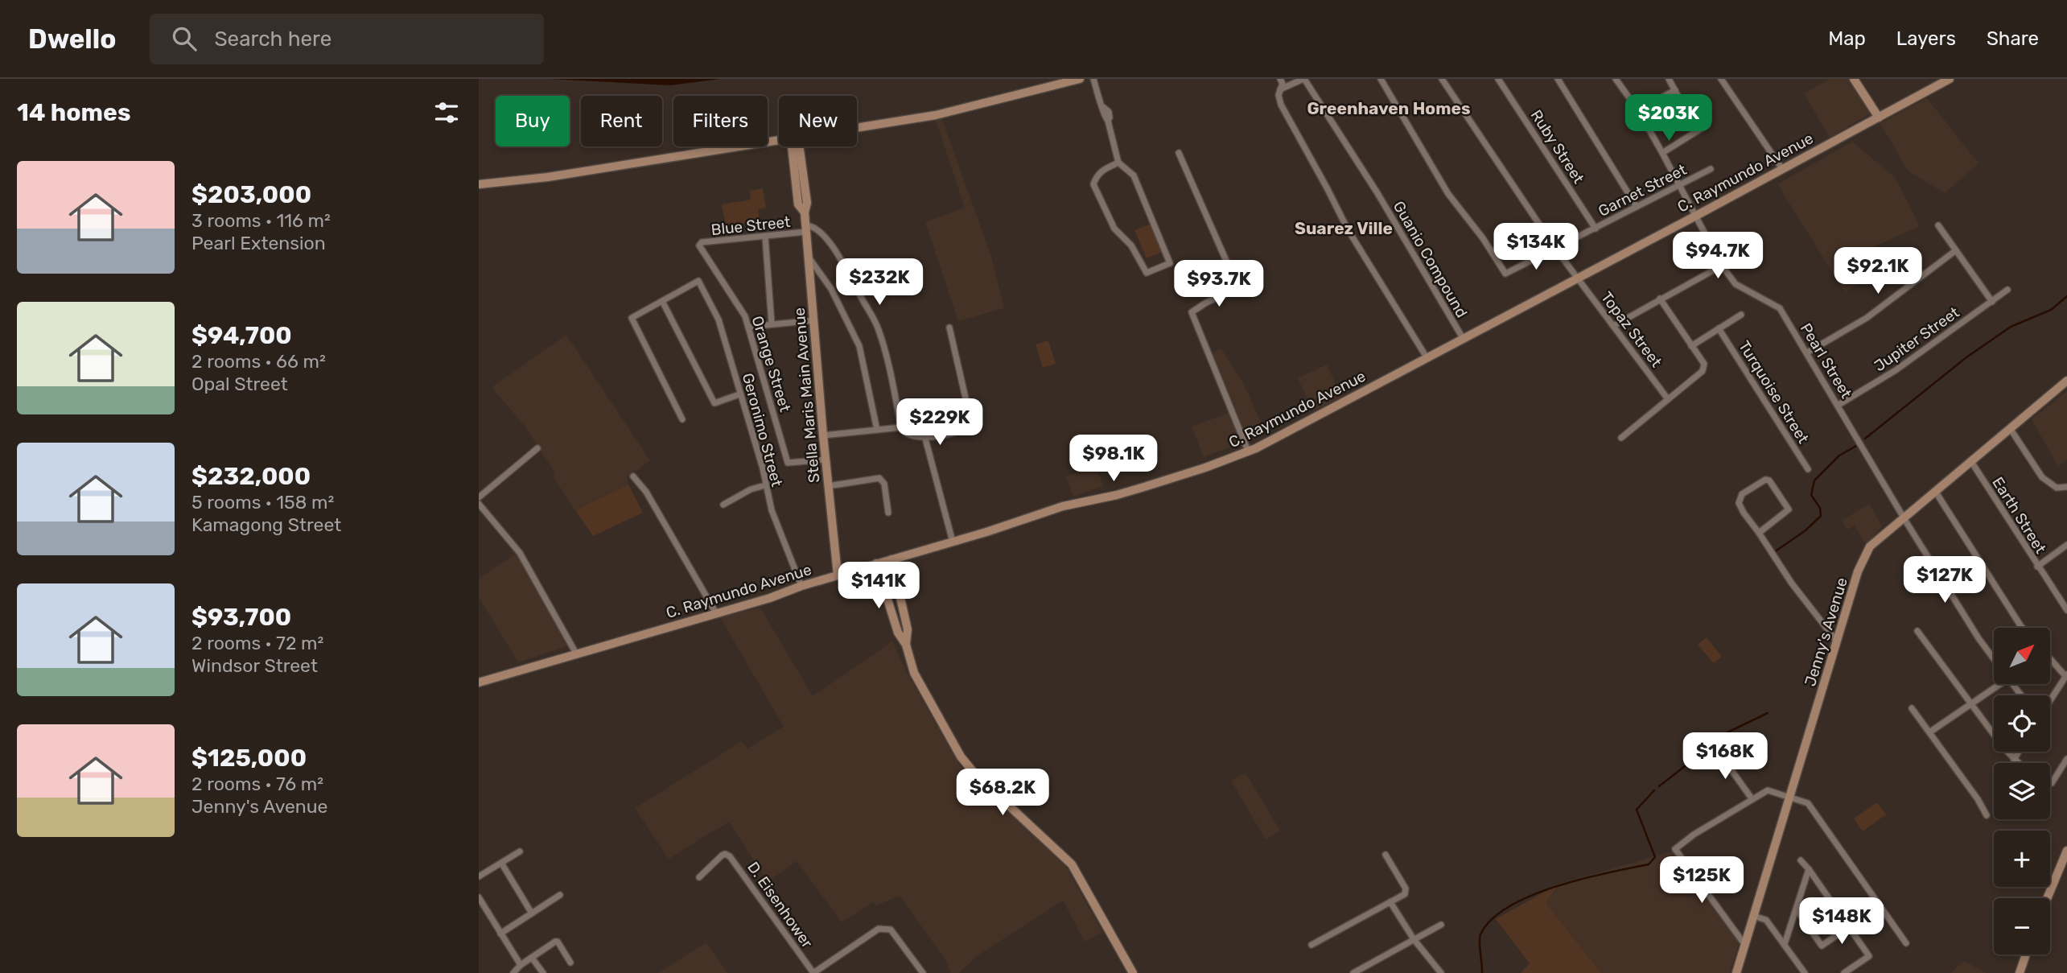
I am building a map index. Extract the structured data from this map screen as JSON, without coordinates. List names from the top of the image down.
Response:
{
  "streets": {
    "main road": ["C. Raymundo Avenue", "Stella Maris Main Avenue", "Jenny's Avenue"],
    "street": [
      "Ruby Street",
      "Garnet Street",
      "Blue Street",
      "Guanio Compound",
      "Topaz Street",
      "Jupiter Street",
      "Pearl Street",
      "Orange Street",
      "Turquoise Street",
      "Geronimo Street",
      "Earth Street",
      "D. Eisenhower"
    ]
  },
  "crossings": [
    ["Ruby Street", "Garnet Street"],
    ["C. Raymundo Avenue", "Guanio Compound"],
    ["C. Raymundo Avenue", "Topaz Street"],
    ["C. Raymundo Avenue", "Pearl Street"],
    ["C. Raymundo Avenue", "Stella Maris Main Avenue"],
    ["C. Raymundo Avenue", "Geronimo Street"],
    ["Garnet Street", "Topaz Street"],
    ["Garnet Street", "Pearl Street"],
    ["Blue Street", "Orange Street"],
    ["Blue Street", "Stella Maris Main Avenue"],
    ["Jupiter Street", "Pearl Street"],
    ["Pearl Street", "Jenny's Avenue"],
    ["Orange Street", "Stella Maris Main Avenue"],
    ["Earth Street", "Jenny's Avenue"]
  ],
  "districts": ["Greenhaven Homes", "Suarez Ville"],
  "north": "top right",
  "page": {
    "header": "Dwello",
    "search": "Search here",
    "nav": ["Map", "Layers", "Share"],
    "heading": "14 homes",
    "price": [
      "$203K",
      "$134K",
      "$94.7K",
      "$92.1K",
      "$232K",
      "$93.7K",
      "$229K",
      "$98.1K",
      "$127K",
      "$141K",
      "$168K",
      "$68.2K",
      "$125K",
      "$148K"
    ],
    "chip": [
      "Buy",
      "Rent",
      "Filters",
      "New"
    ],
    "list": [
      {
        "name": "$203,000",
        "note": "3 rooms · 116 m² · Pearl Extension"
      },
      {
        "name": "$94,700",
        "note": "2 rooms · 66 m² · Opal Street"
      },
      {
        "name": "$232,000",
        "note": "5 rooms · 158 m² · Kamagong Street"
      },
      {
        "name": "$93,700",
        "note": "2 rooms · 72 m² · Windsor Street"
      },
      {
        "name": "$125,000",
        "note": "2 rooms · 76 m² · Jenny's Avenue"
      }
    ],
    "map_buttons": ["+", "−"]
  }
}
